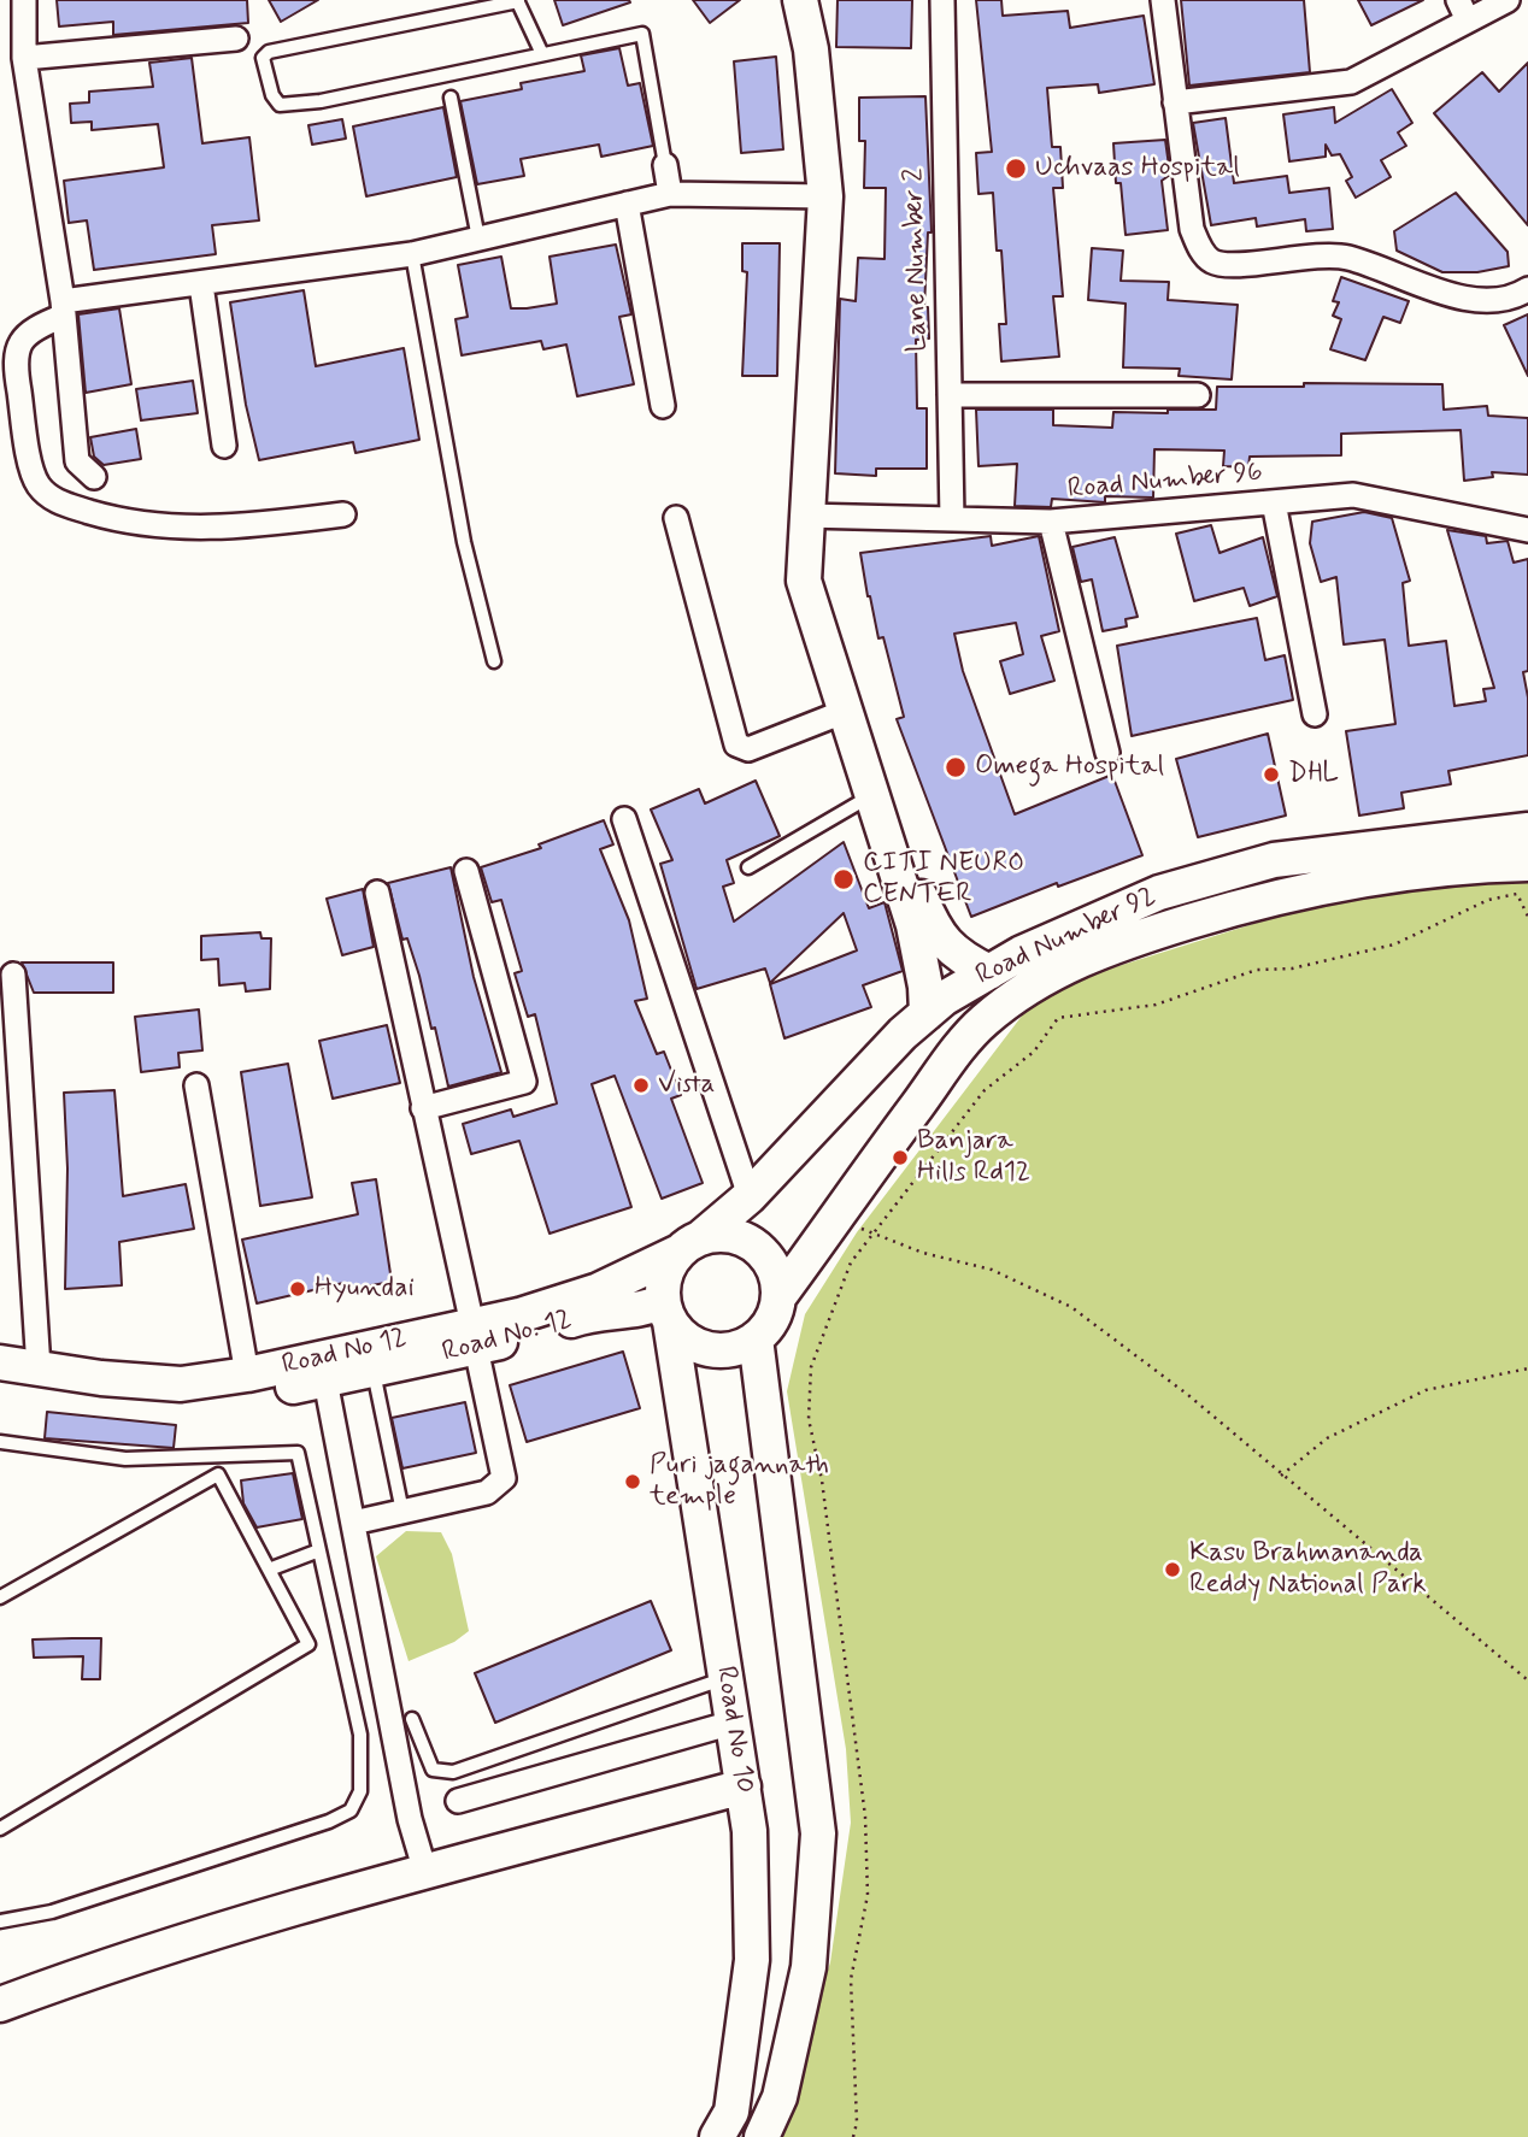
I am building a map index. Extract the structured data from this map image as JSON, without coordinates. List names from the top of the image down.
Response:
{
  "streets": {
    "main road": [
      "Road Number 92",
      "Road No. 12",
      "Road No 12",
      "Road No 10"
    ],
    "street": ["Lane Number 2", "Road Number 96"]
  },
  "crossings": [
    ["Lane Number 2", "Road Number 96"],
    ["Road Number 92", "Road No. 12"],
    ["Road Number 92", "Road No 12"],
    ["Road Number 92", "Road No 10"],
    ["Road No. 12", "Road No 12"],
    ["Road No. 12", "Road No 10"],
    ["Road No 12", "Road No 10"]
  ],
  "places": [
    "Uchvaas Hospital",
    "Omega Hospital",
    "DHL",
    "CITI NEURO CENTER",
    "Vista",
    "Banjara Hills Rd12",
    "Hyundai",
    "Puri jagannath temple",
    "Kasu Brahmananda Reddy National Park"
  ]
}
